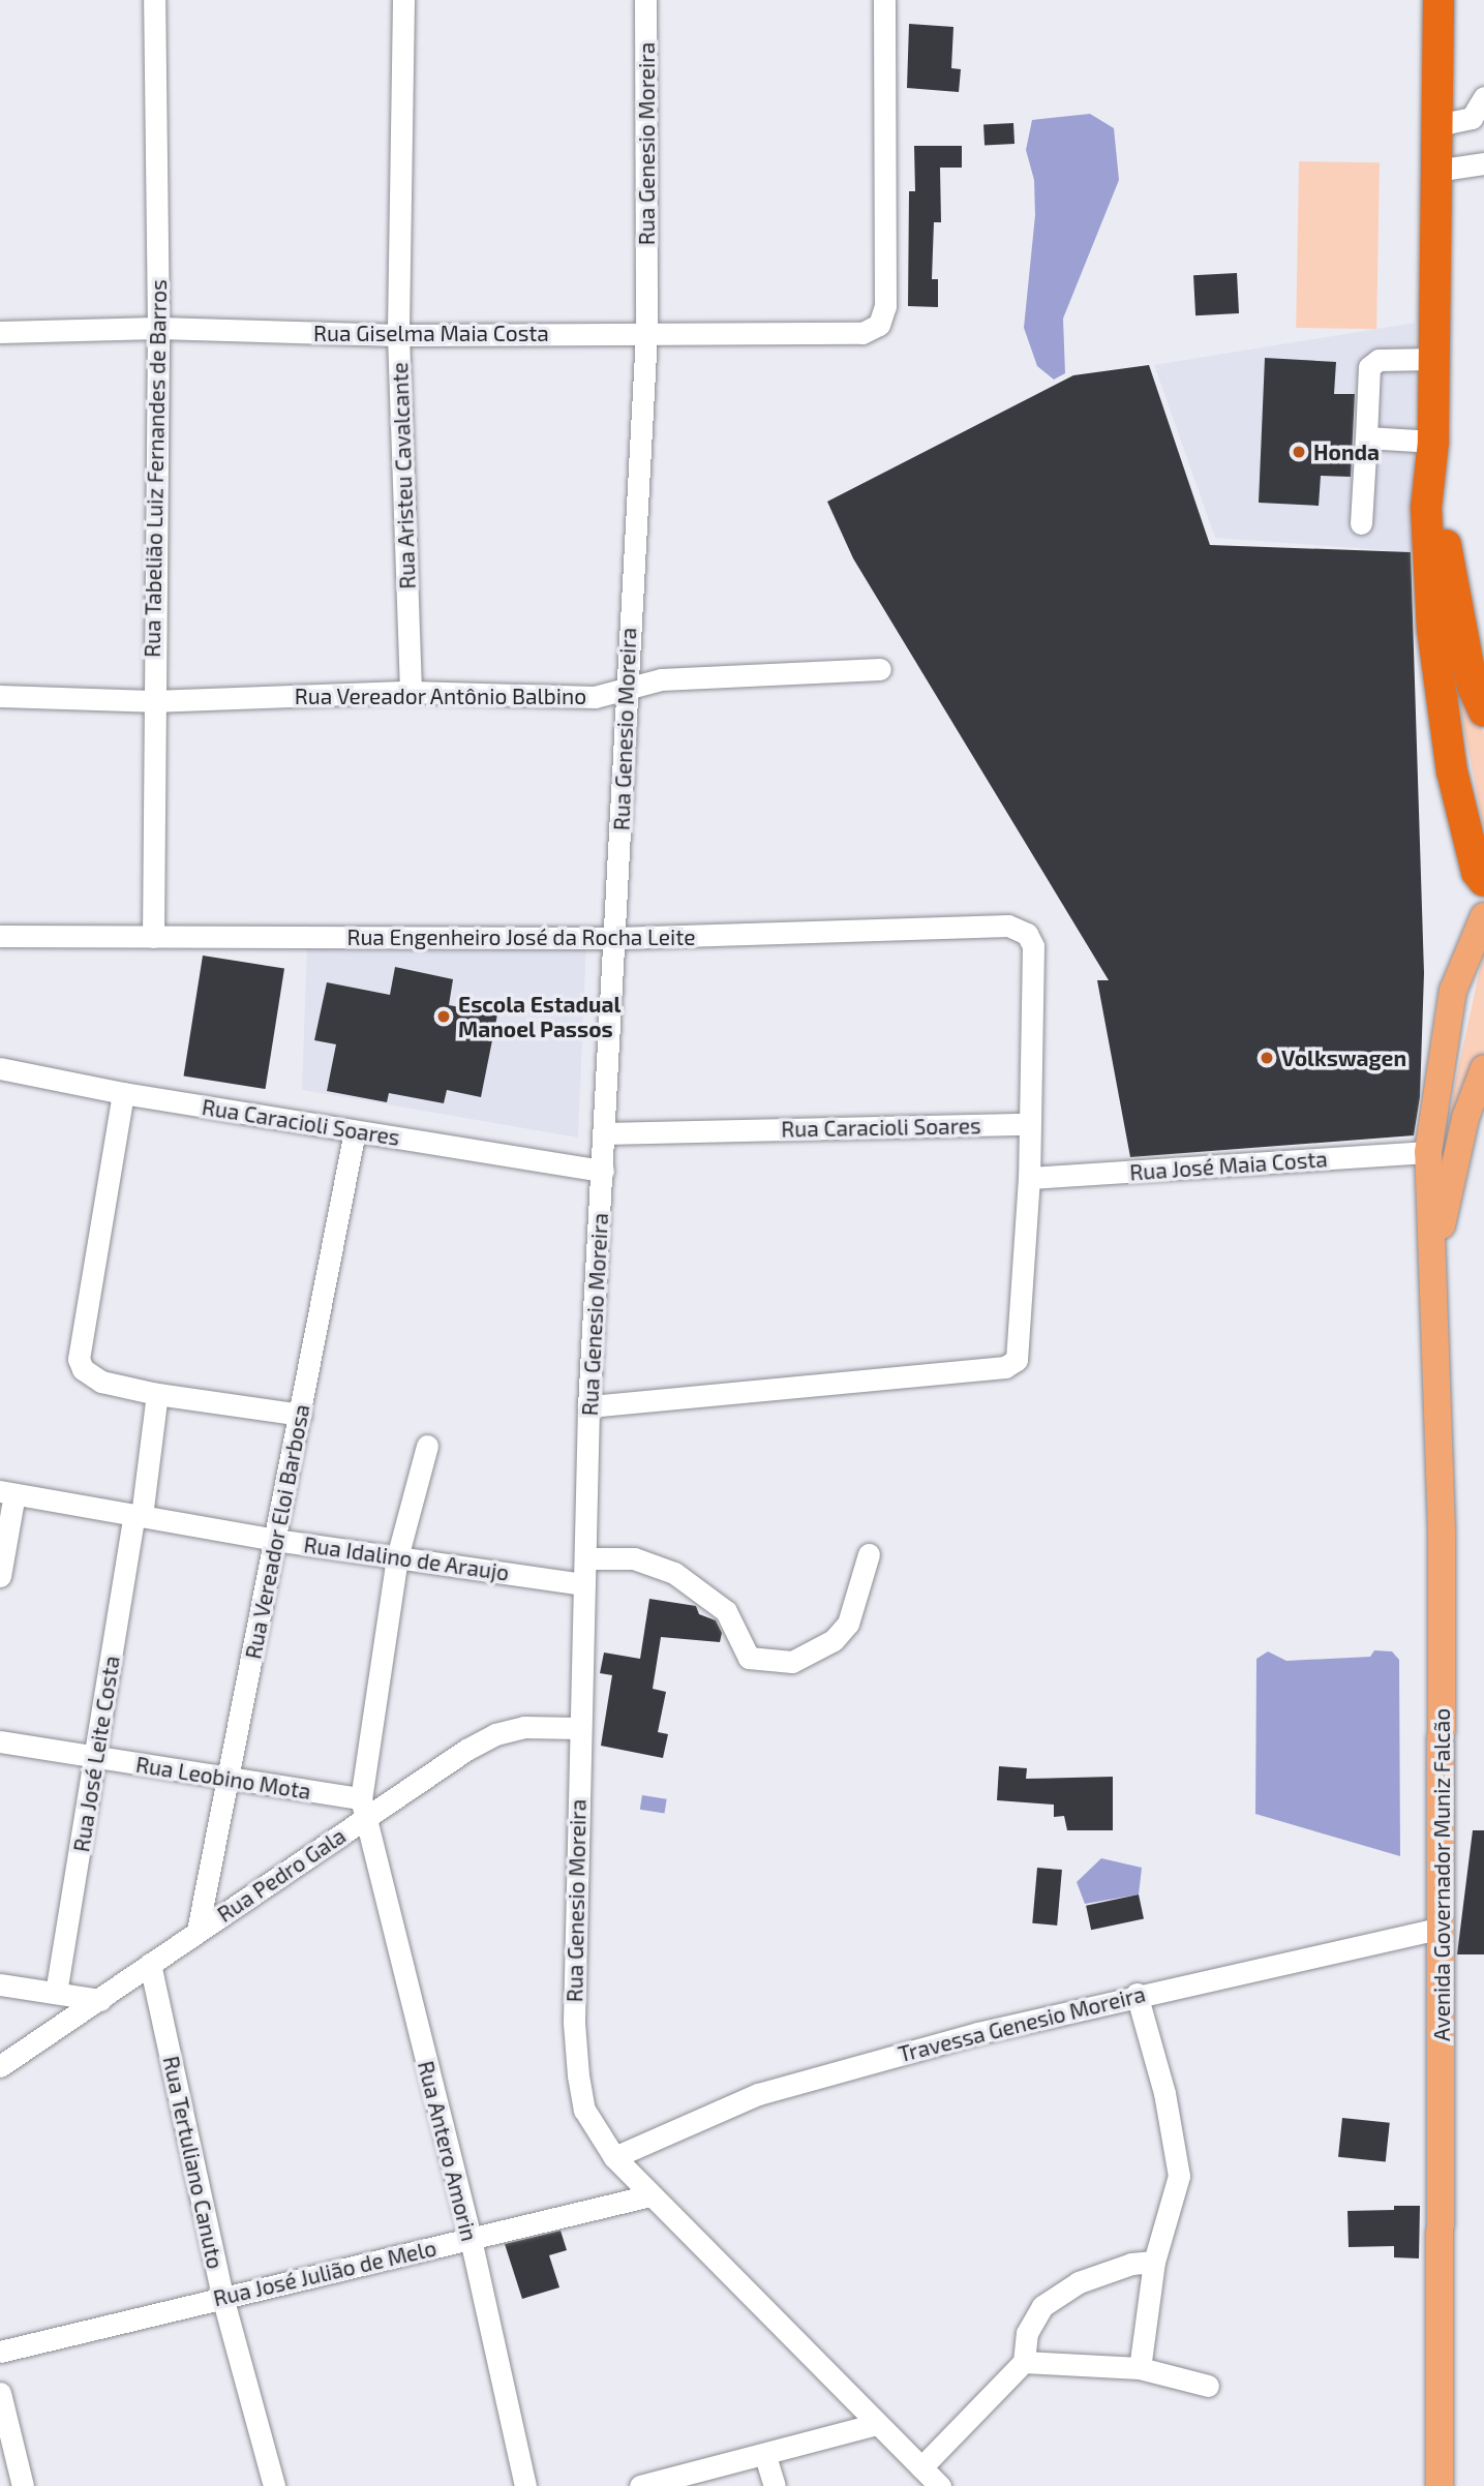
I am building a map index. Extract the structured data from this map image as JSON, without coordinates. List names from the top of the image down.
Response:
{
  "streets": {
    "main road": ["Avenida Governador Muniz Falcão"],
    "street": [
      "Rua Genesio Moreira",
      "Rua Giselma Maia Costa",
      "Rua Tabelião Luiz Fernandes de Barros",
      "Rua Aristeu Cavalcante",
      "Rua Vereador Antônio Balbino",
      "Rua Engenheiro José da Rocha Leite",
      "Rua Caracioli Soares",
      "Rua José Maia Costa",
      "Rua Vereador Eloi Barbosa",
      "Rua Idalino de Araujo",
      "Rua José Leite Costa",
      "Rua Leobino Mota",
      "Rua Pedro Gala",
      "Travessa Genesio Moreira",
      "Rua Antero Amorin",
      "Rua Tertuliano Canuto",
      "Rua José Julião de Melo"
    ]
  },
  "crossings": [
    ["Rua Genesio Moreira", "Rua Giselma Maia Costa"],
    ["Rua Genesio Moreira", "Rua Vereador Antônio Balbino"],
    ["Rua Genesio Moreira", "Rua Engenheiro José da Rocha Leite"],
    ["Rua Genesio Moreira", "Rua Caracioli Soares"],
    ["Rua Genesio Moreira", "Rua Idalino de Araujo"],
    ["Rua Genesio Moreira", "Rua Pedro Gala"],
    ["Rua Genesio Moreira", "Travessa Genesio Moreira"],
    ["Rua Genesio Moreira", "Rua José Julião de Melo"],
    ["Rua Giselma Maia Costa", "Rua Tabelião Luiz Fernandes de Barros"],
    ["Rua Giselma Maia Costa", "Rua Aristeu Cavalcante"],
    ["Rua Tabelião Luiz Fernandes de Barros", "Rua Vereador Antônio Balbino"],
    ["Rua Tabelião Luiz Fernandes de Barros", "Rua Engenheiro José da Rocha Leite"],
    ["Rua Aristeu Cavalcante", "Rua Vereador Antônio Balbino"],
    ["Rua Engenheiro José da Rocha Leite", "Rua Caracioli Soares"],
    ["Rua Caracioli Soares", "Rua Vereador Eloi Barbosa"],
    ["Rua José Maia Costa", "Avenida Governador Muniz Falcão"],
    ["Rua Vereador Eloi Barbosa", "Rua Idalino de Araujo"],
    ["Rua Vereador Eloi Barbosa", "Rua Leobino Mota"],
    ["Rua Vereador Eloi Barbosa", "Rua Pedro Gala"],
    ["Rua Idalino de Araujo", "Rua José Leite Costa"],
    ["Rua José Leite Costa", "Rua Leobino Mota"],
    ["Rua Leobino Mota", "Rua Pedro Gala"],
    ["Rua Leobino Mota", "Rua Antero Amorin"],
    ["Rua Pedro Gala", "Rua Antero Amorin"],
    ["Rua Pedro Gala", "Rua Tertuliano Canuto"],
    ["Avenida Governador Muniz Falcão", "Travessa Genesio Moreira"],
    ["Rua Antero Amorin", "Rua José Julião de Melo"],
    ["Rua Tertuliano Canuto", "Rua José Julião de Melo"]
  ],
  "places": ["Honda", "Escola Estadual Manoel Passos", "Volkswagen"]
}
